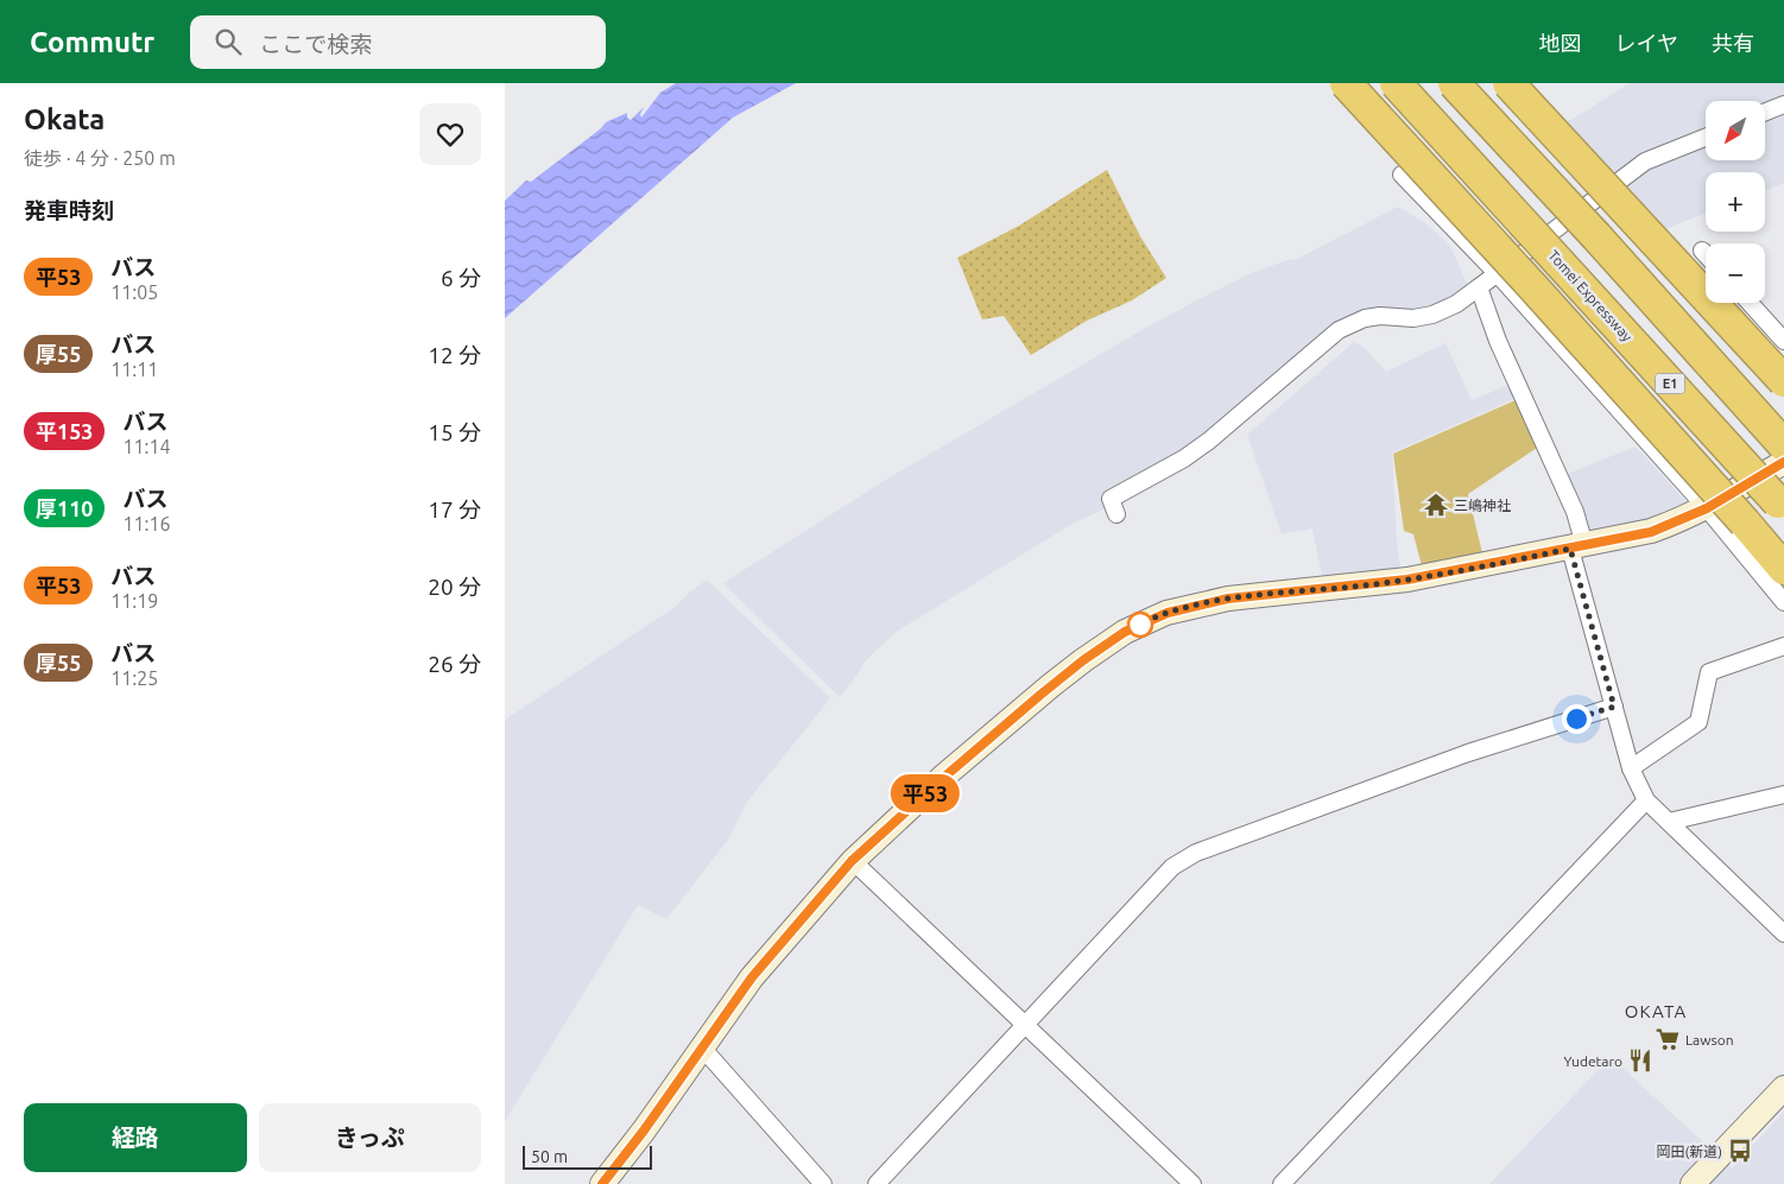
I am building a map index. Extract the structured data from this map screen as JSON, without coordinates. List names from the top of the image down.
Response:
{
  "streets": {
    "highway": ["Tomei Expressway", "E1"]
  },
  "districts": ["OKATA"],
  "places": {
    "temple": ["三嶋神社"],
    "supermarket": ["Lawson"],
    "restaurant": ["Yudetaro"],
    "bus stop": ["岡田(新道)"]
  },
  "lines": ["bus line 平53"],
  "scale_bar": "50 m",
  "north": "bottom left",
  "page": {
    "header": "Commutr",
    "search": "ここで検索",
    "nav": ["地図", "レイヤ", "共有"],
    "heading": [
      ["Okata", "徒歩 · 4 分 · 250 m"],
      "発車時刻"
    ],
    "on_map": "平53",
    "map_buttons": ["+", "−"],
    "list": [
      {
        "mark": "平53",
        "name": "バス",
        "note": "11:05",
        "value": "6 分"
      },
      {
        "mark": "厚55",
        "name": "バス",
        "note": "11:11",
        "value": "12 分"
      },
      {
        "mark": "平153",
        "name": "バス",
        "note": "11:14",
        "value": "15 分"
      },
      {
        "mark": "厚110",
        "name": "バス",
        "note": "11:16",
        "value": "17 分"
      },
      {
        "mark": "平53",
        "name": "バス",
        "note": "11:19",
        "value": "20 分"
      },
      {
        "mark": "厚55",
        "name": "バス",
        "note": "11:25",
        "value": "26 分"
      }
    ],
    "buttons": ["経路", "きっぷ"],
    "scale": "50 m"
  }
}
